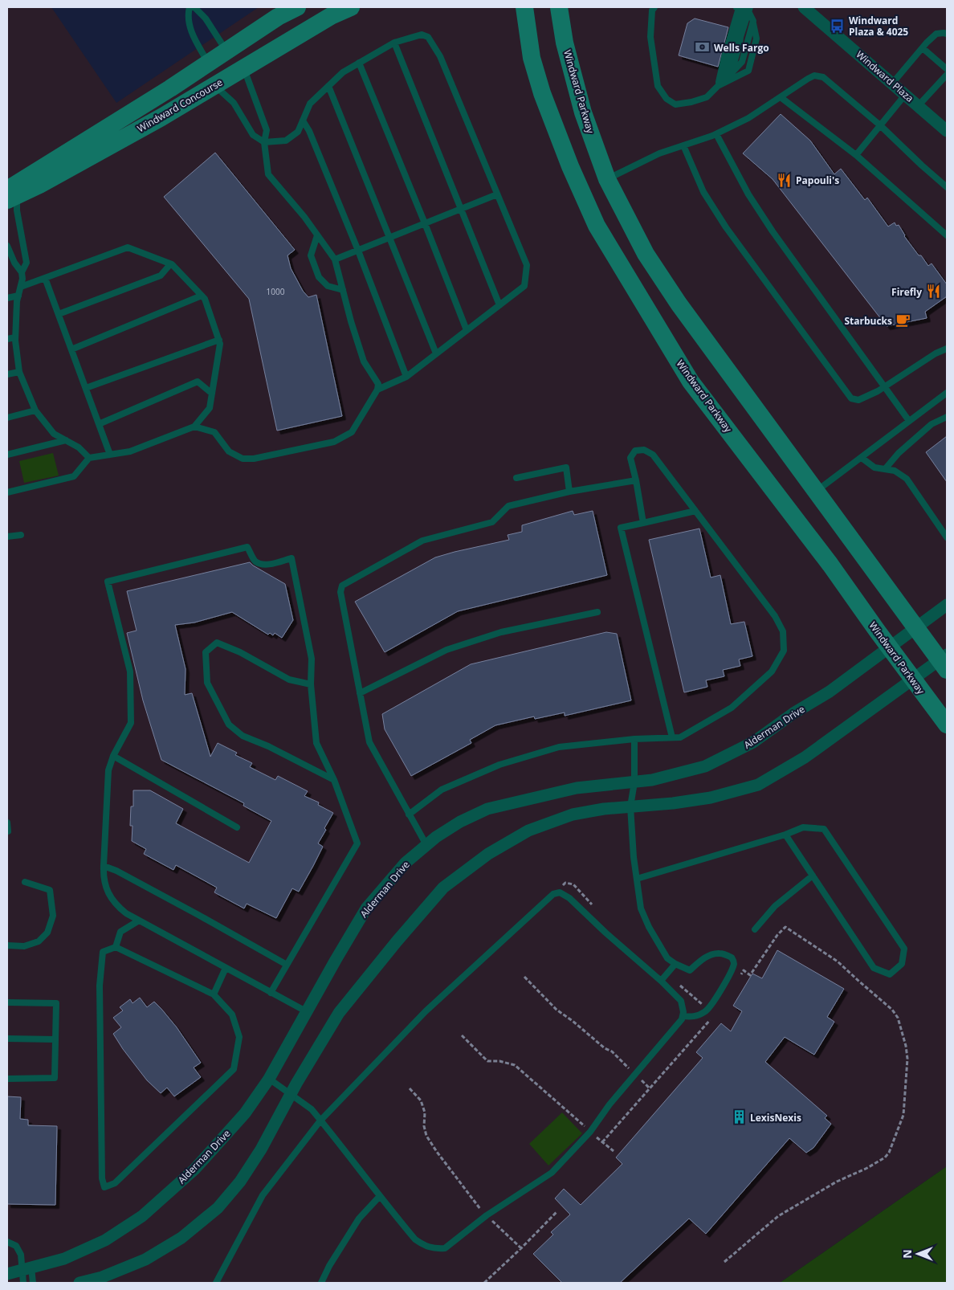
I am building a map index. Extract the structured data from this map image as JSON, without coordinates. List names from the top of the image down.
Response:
{
  "streets": {
    "main road": ["Windward Parkway", "Windward Concourse"],
    "street": ["Windward Plaza", "Alderman Drive"]
  },
  "crossings": [
    ["Windward Parkway", "Alderman Drive"]
  ],
  "places": {
    "bus stop": ["Windward Plaza & 4025"],
    "bank": ["Wells Fargo"],
    "restaurant": ["Papouli's", "Firefly"],
    "cafe": ["Starbucks"],
    "building": ["LexisNexis"]
  },
  "house_numbers": ["1000"],
  "north": "left"
}
